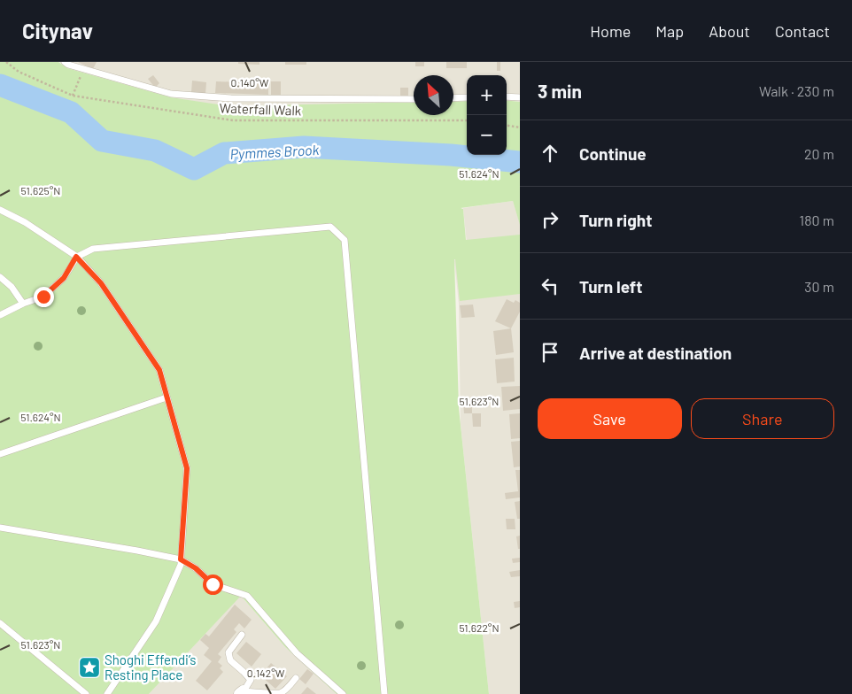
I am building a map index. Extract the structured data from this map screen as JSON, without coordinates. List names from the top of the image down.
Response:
{
  "streets": {
    "path": ["Waterfall Walk"]
  },
  "water": ["Pymmes Brook"],
  "places": {
    "place": ["Shoghi Effendi’s Resting Place"]
  },
  "north": "top left",
  "page": {
    "header": "Citynav",
    "nav": [
      "Home",
      "Map",
      "About",
      "Contact"
    ],
    "heading": ["3 min", "Walk · 230 m"],
    "map_buttons": ["+", "−"],
    "list": [
      ["Continue", "20 m"],
      ["Turn right", "180 m"],
      ["Turn left", "30 m"],
      "Arrive at destination"
    ],
    "buttons": ["Save", "Share"]
  },
  "coordinates": [
    "0.140°W",
    "51.624°N",
    "51.625°N",
    "51.623°N",
    "51.622°N",
    "0.142°W"
  ]
}
